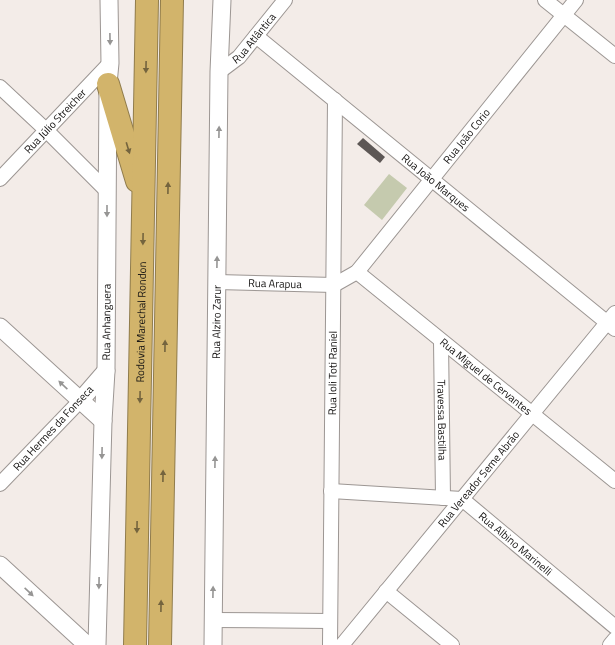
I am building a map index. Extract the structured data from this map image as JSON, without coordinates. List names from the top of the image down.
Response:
{
  "streets": {
    "highway": ["Rodovia Marechal Rondon"],
    "street": [
      "Rua Atlântica",
      "Rua Júlio Streicher",
      "Rua João Corio",
      "Rua João Marques",
      "Rua Arapua",
      "Rua Alziro Zarur",
      "Rua Anhanguera",
      "Rua Ioli Toti Raniel",
      "Rua Miguel de Cervantes",
      "Travessa Bastilha",
      "Rua Hermes da Fonseca",
      "Rua Vereador Seme Abrão",
      "Rua Albino Marinelli"
    ]
  },
  "crossings": [
    ["Rua Atlântica", "Rua João Marques"],
    ["Rua Atlântica", "Rua Alziro Zarur"],
    ["Rua Júlio Streicher", "Rua Anhanguera"],
    ["Rua João Corio", "Rua João Marques"],
    ["Rua João Corio", "Rua Miguel de Cervantes"],
    ["Rua João Marques", "Rua Ioli Toti Raniel"],
    ["Rua João Marques", "Rua Vereador Seme Abrão"],
    ["Rua Arapua", "Rua Alziro Zarur"],
    ["Rua Arapua", "Rua Ioli Toti Raniel"],
    ["Rua Anhanguera", "Rua Hermes da Fonseca"],
    ["Rua Miguel de Cervantes", "Travessa Bastilha"],
    ["Rua Miguel de Cervantes", "Rua Vereador Seme Abrão"],
    ["Rua Vereador Seme Abrão", "Rua Albino Marinelli"]
  ],
  "one_way": ["Rua Alziro Zarur", "Rua Anhanguera"]
}
